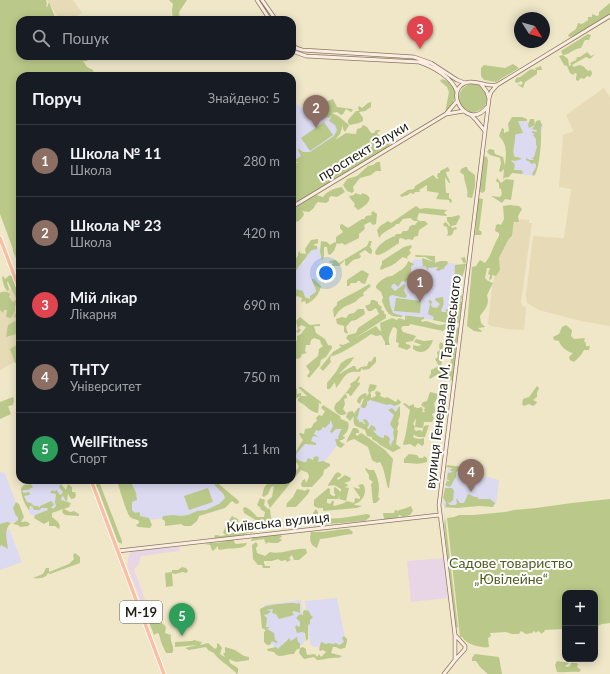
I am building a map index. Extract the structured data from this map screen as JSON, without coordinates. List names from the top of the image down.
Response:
{
  "streets": {
    "highway": ["М-19"],
    "main road": ["проспект Злуки", "вулиця Генерала М. Тарнавського", "Київська вулиця"]
  },
  "crossings": [
    ["проспект Злуки", "вулиця Генерала М. Тарнавського"],
    ["вулиця Генерала М. Тарнавського", "Київська вулиця"],
    ["Київська вулиця", "М-19"]
  ],
  "parks": ["Садове товариство „Ювілейне“"],
  "north": "bottom right",
  "page": {
    "pins": [
      "3",
      "2",
      "1",
      "4",
      "5"
    ],
    "search": "Пошук",
    "heading": ["Поруч", "Знайдено: 5"],
    "list": [
      {
        "mark": "1",
        "name": "Школа № 11",
        "note": "Школа",
        "value": "280 m"
      },
      {
        "mark": "2",
        "name": "Школа № 23",
        "note": "Школа",
        "value": "420 m"
      },
      {
        "mark": "3",
        "name": "Мій лікар",
        "note": "Лікарня",
        "value": "690 m"
      },
      {
        "mark": "4",
        "name": "ТНТУ",
        "note": "Університет",
        "value": "750 m"
      },
      {
        "mark": "5",
        "name": "WellFitness",
        "note": "Спорт",
        "value": "1.1 km"
      }
    ],
    "map_buttons": ["+", "−"]
  }
}
